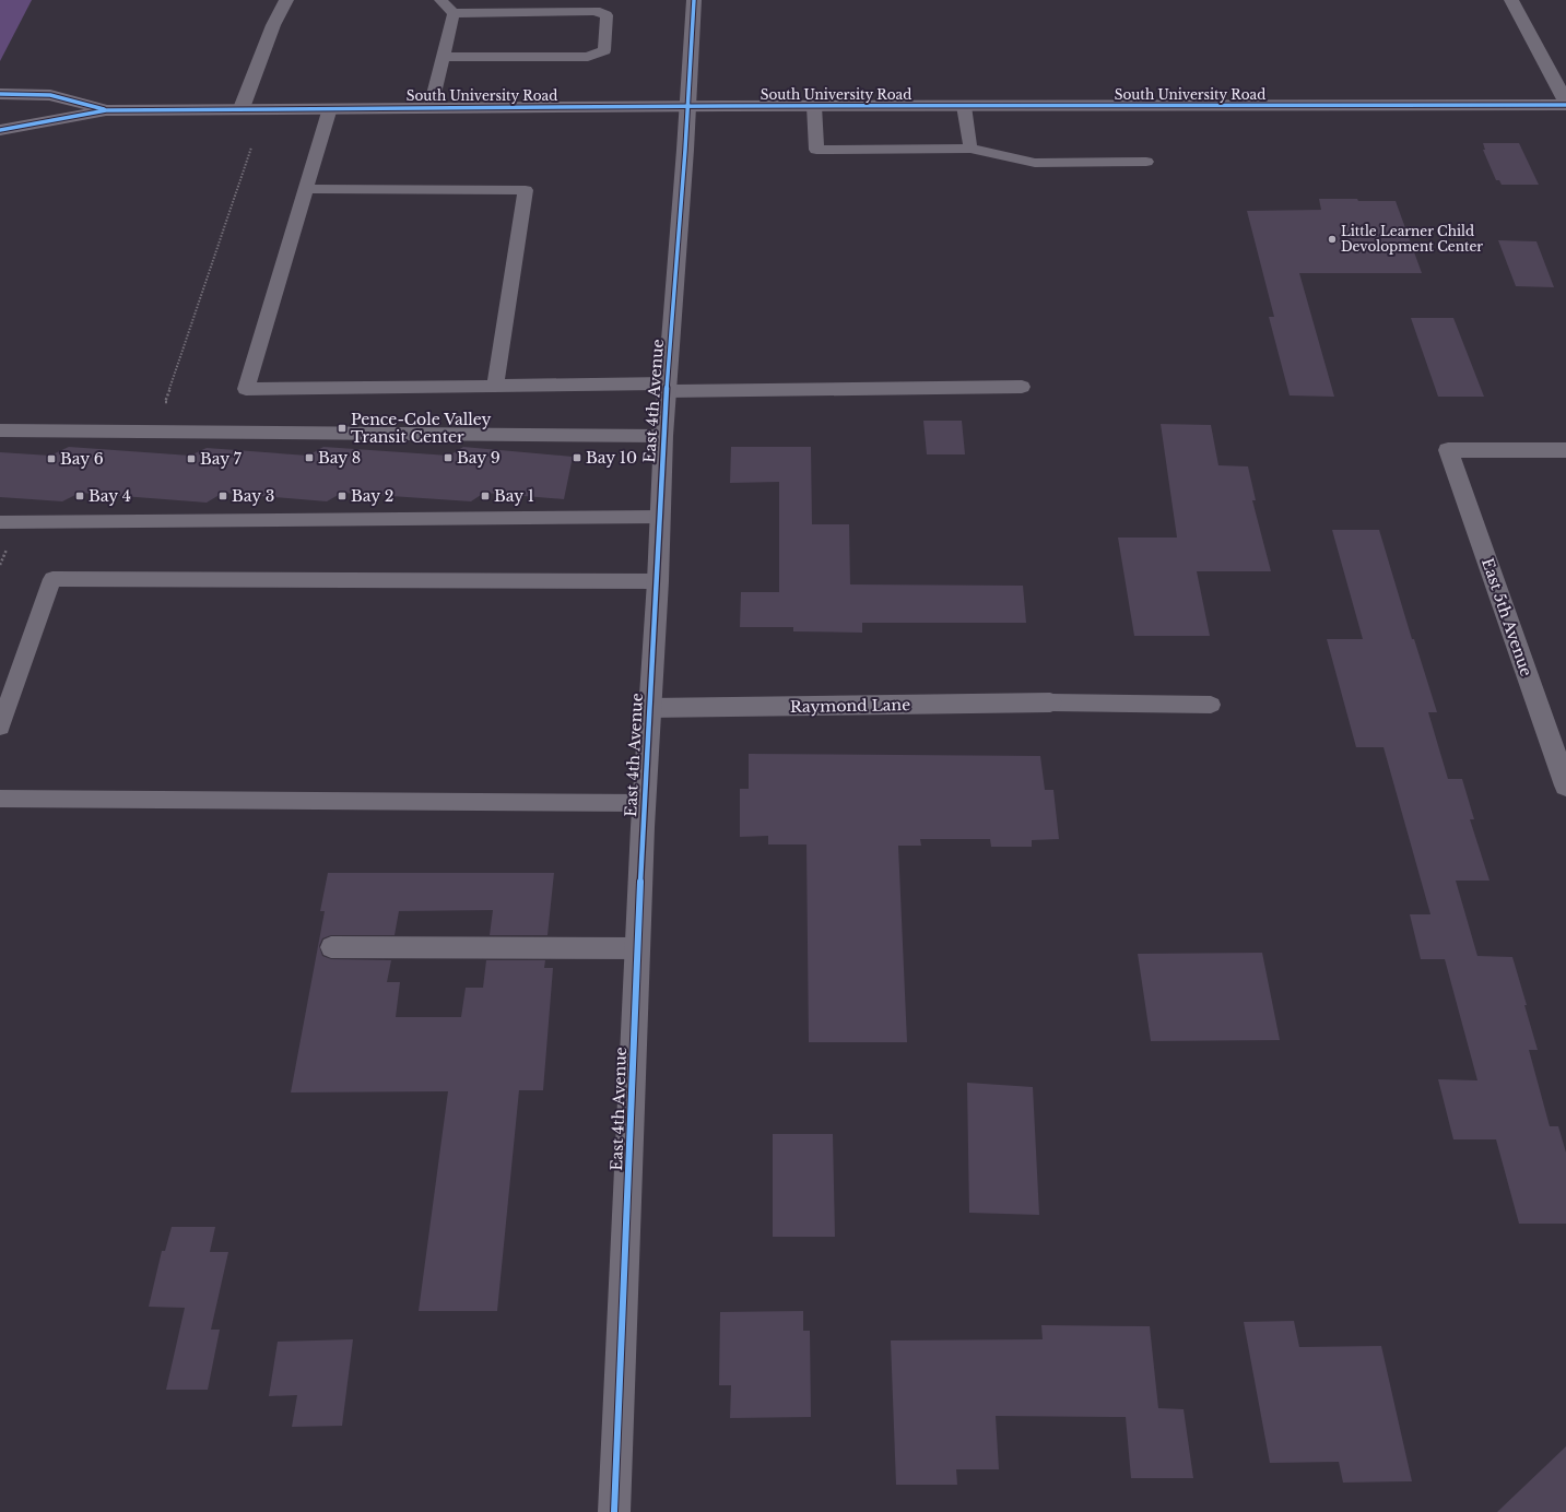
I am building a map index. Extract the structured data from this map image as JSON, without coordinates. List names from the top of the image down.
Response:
{
  "streets": {
    "main road": ["South University Road"],
    "street": ["East 4th Avenue", "East 5th Avenue", "Raymond Lane"]
  },
  "crossings": [
    ["South University Road", "East 4th Avenue"],
    ["East 4th Avenue", "Raymond Lane"]
  ],
  "places": {
    "other": ["Little Learner Child Devolopment Center"],
    "transit": [
      "Pence-Cole Valley Transit Center",
      "Bay 8",
      "Bay 9",
      "Bay 10",
      "Bay 6",
      "Bay 7",
      "Bay 4",
      "Bay 3",
      "Bay 2",
      "Bay 1"
    ]
  }
}
